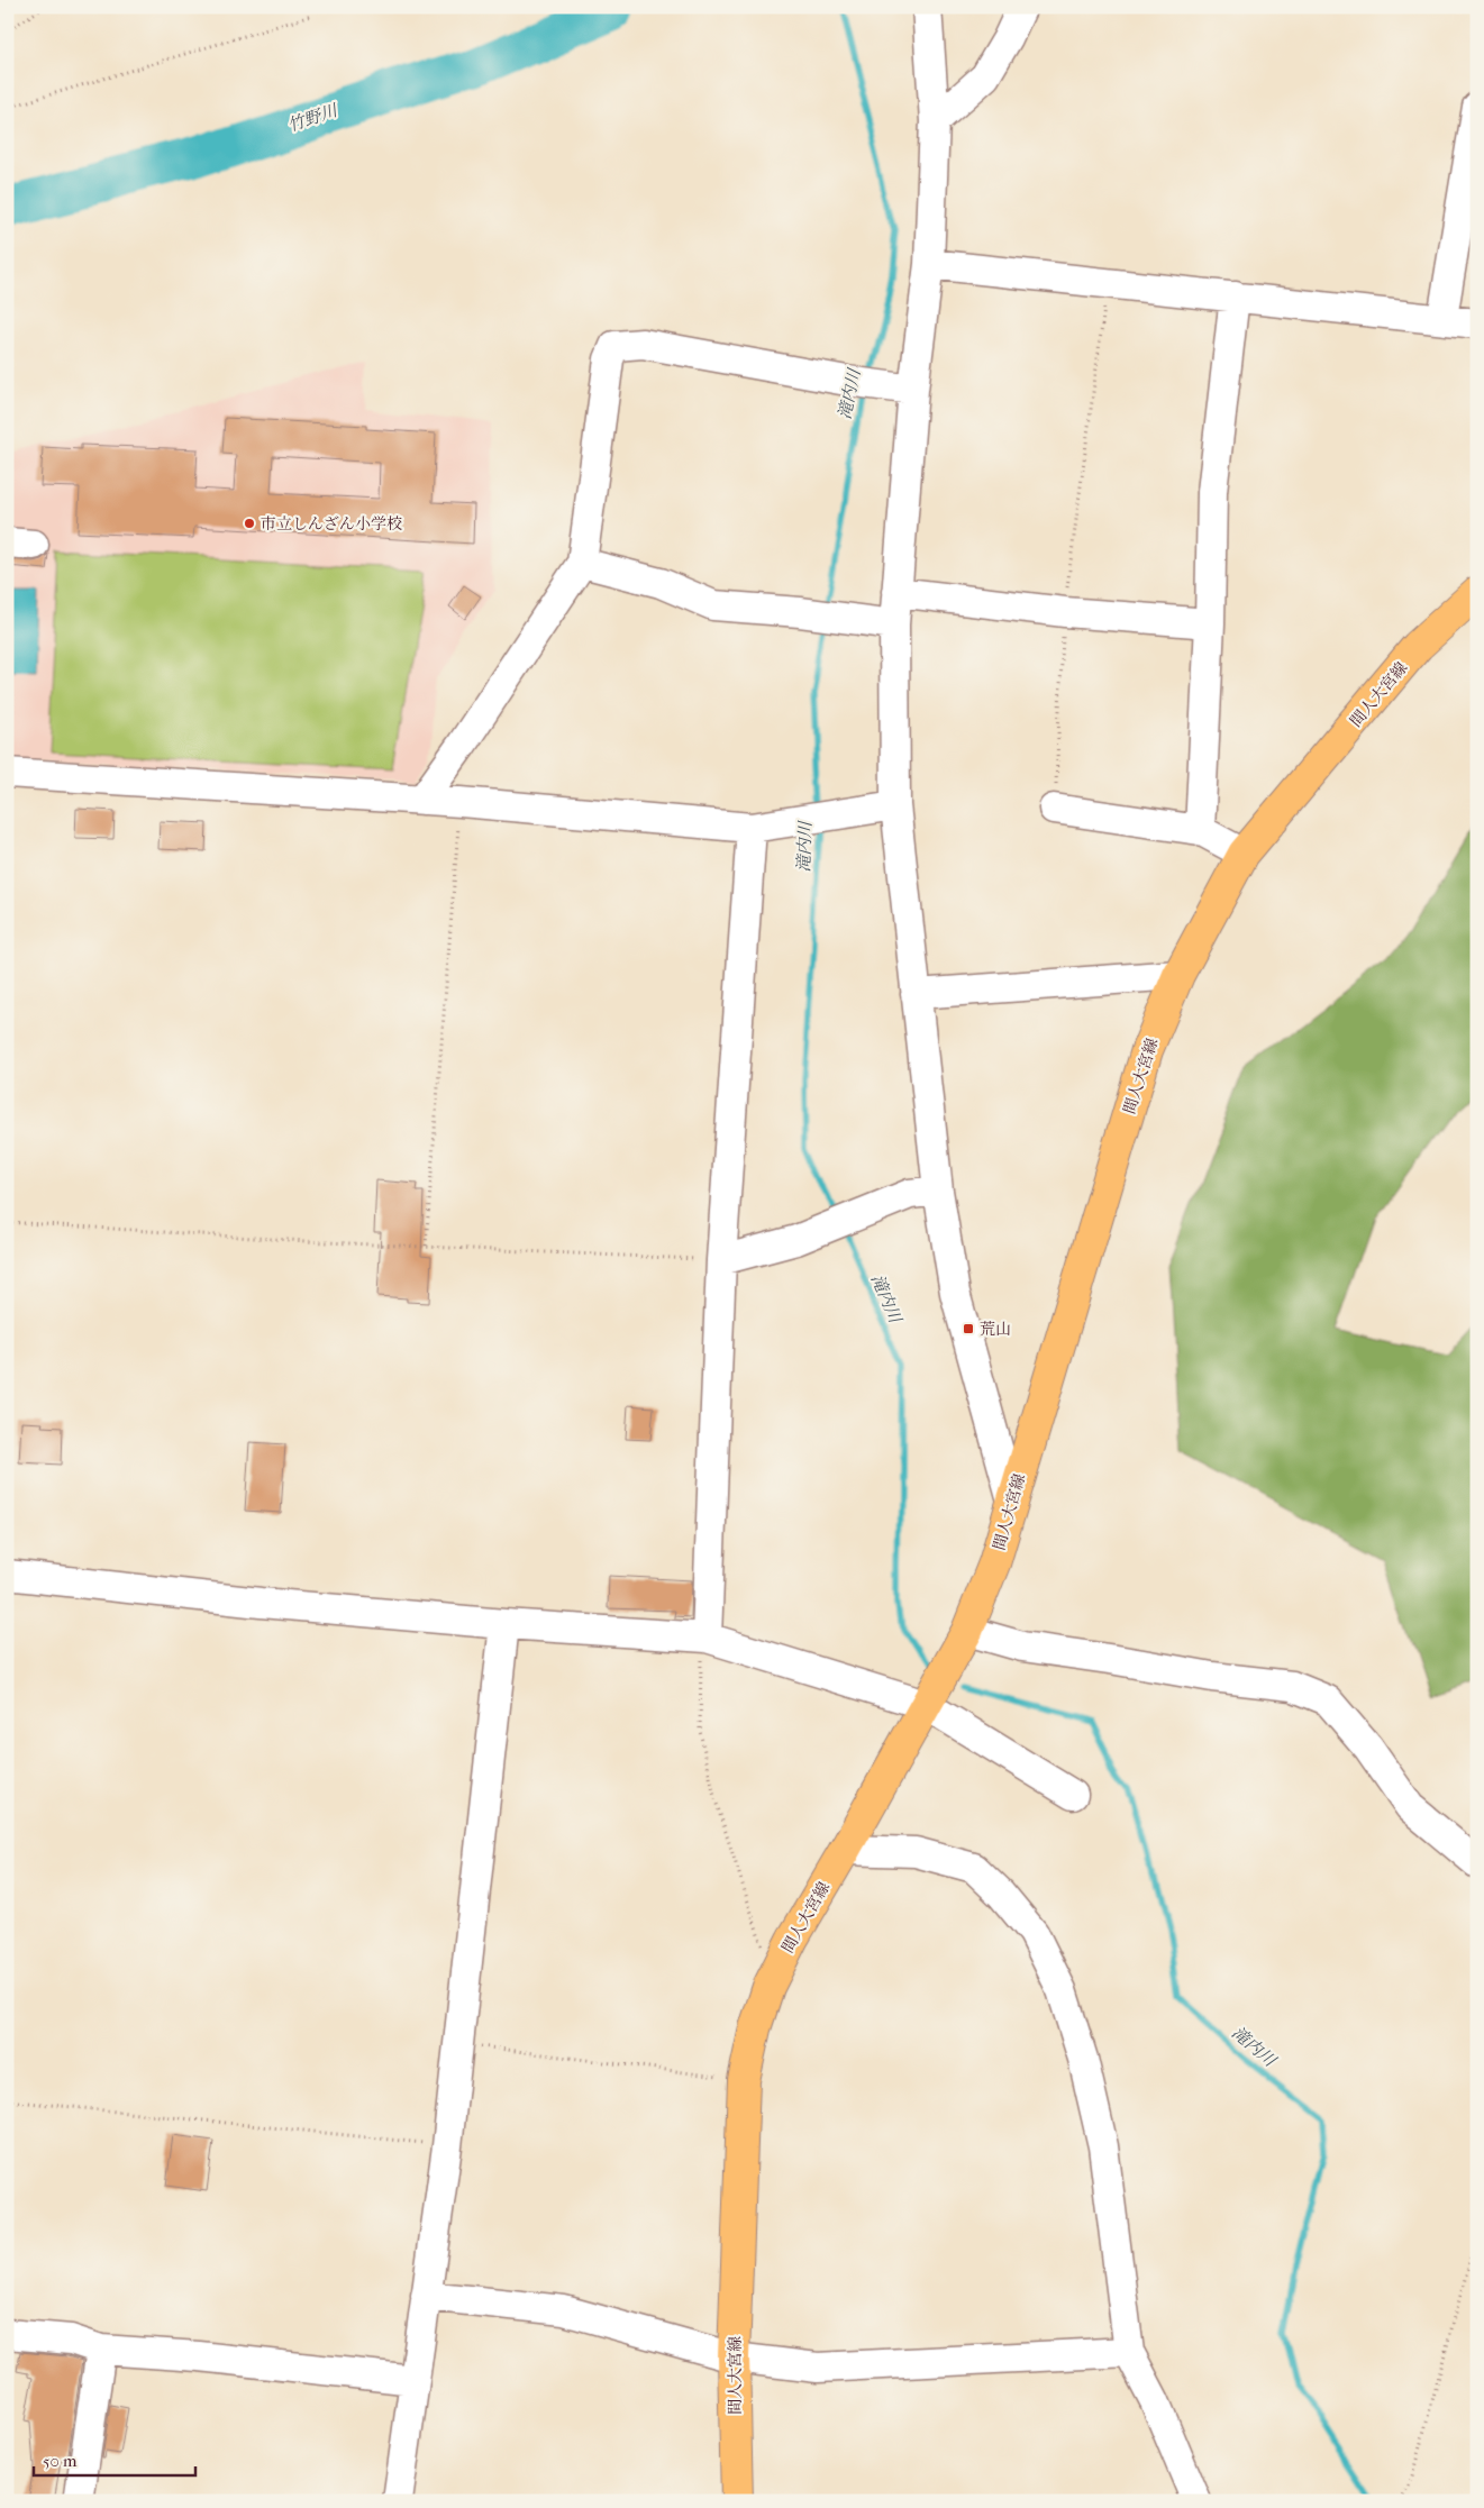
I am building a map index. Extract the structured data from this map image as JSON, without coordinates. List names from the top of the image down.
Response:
{
  "streets": {
    "main road": ["間人大宮線"]
  },
  "water": ["竹野川", "滝内川"],
  "places": {
    "other": ["市立しんざん小学校"],
    "transit": ["荒山"]
  },
  "scale_bar": "50 m"
}
